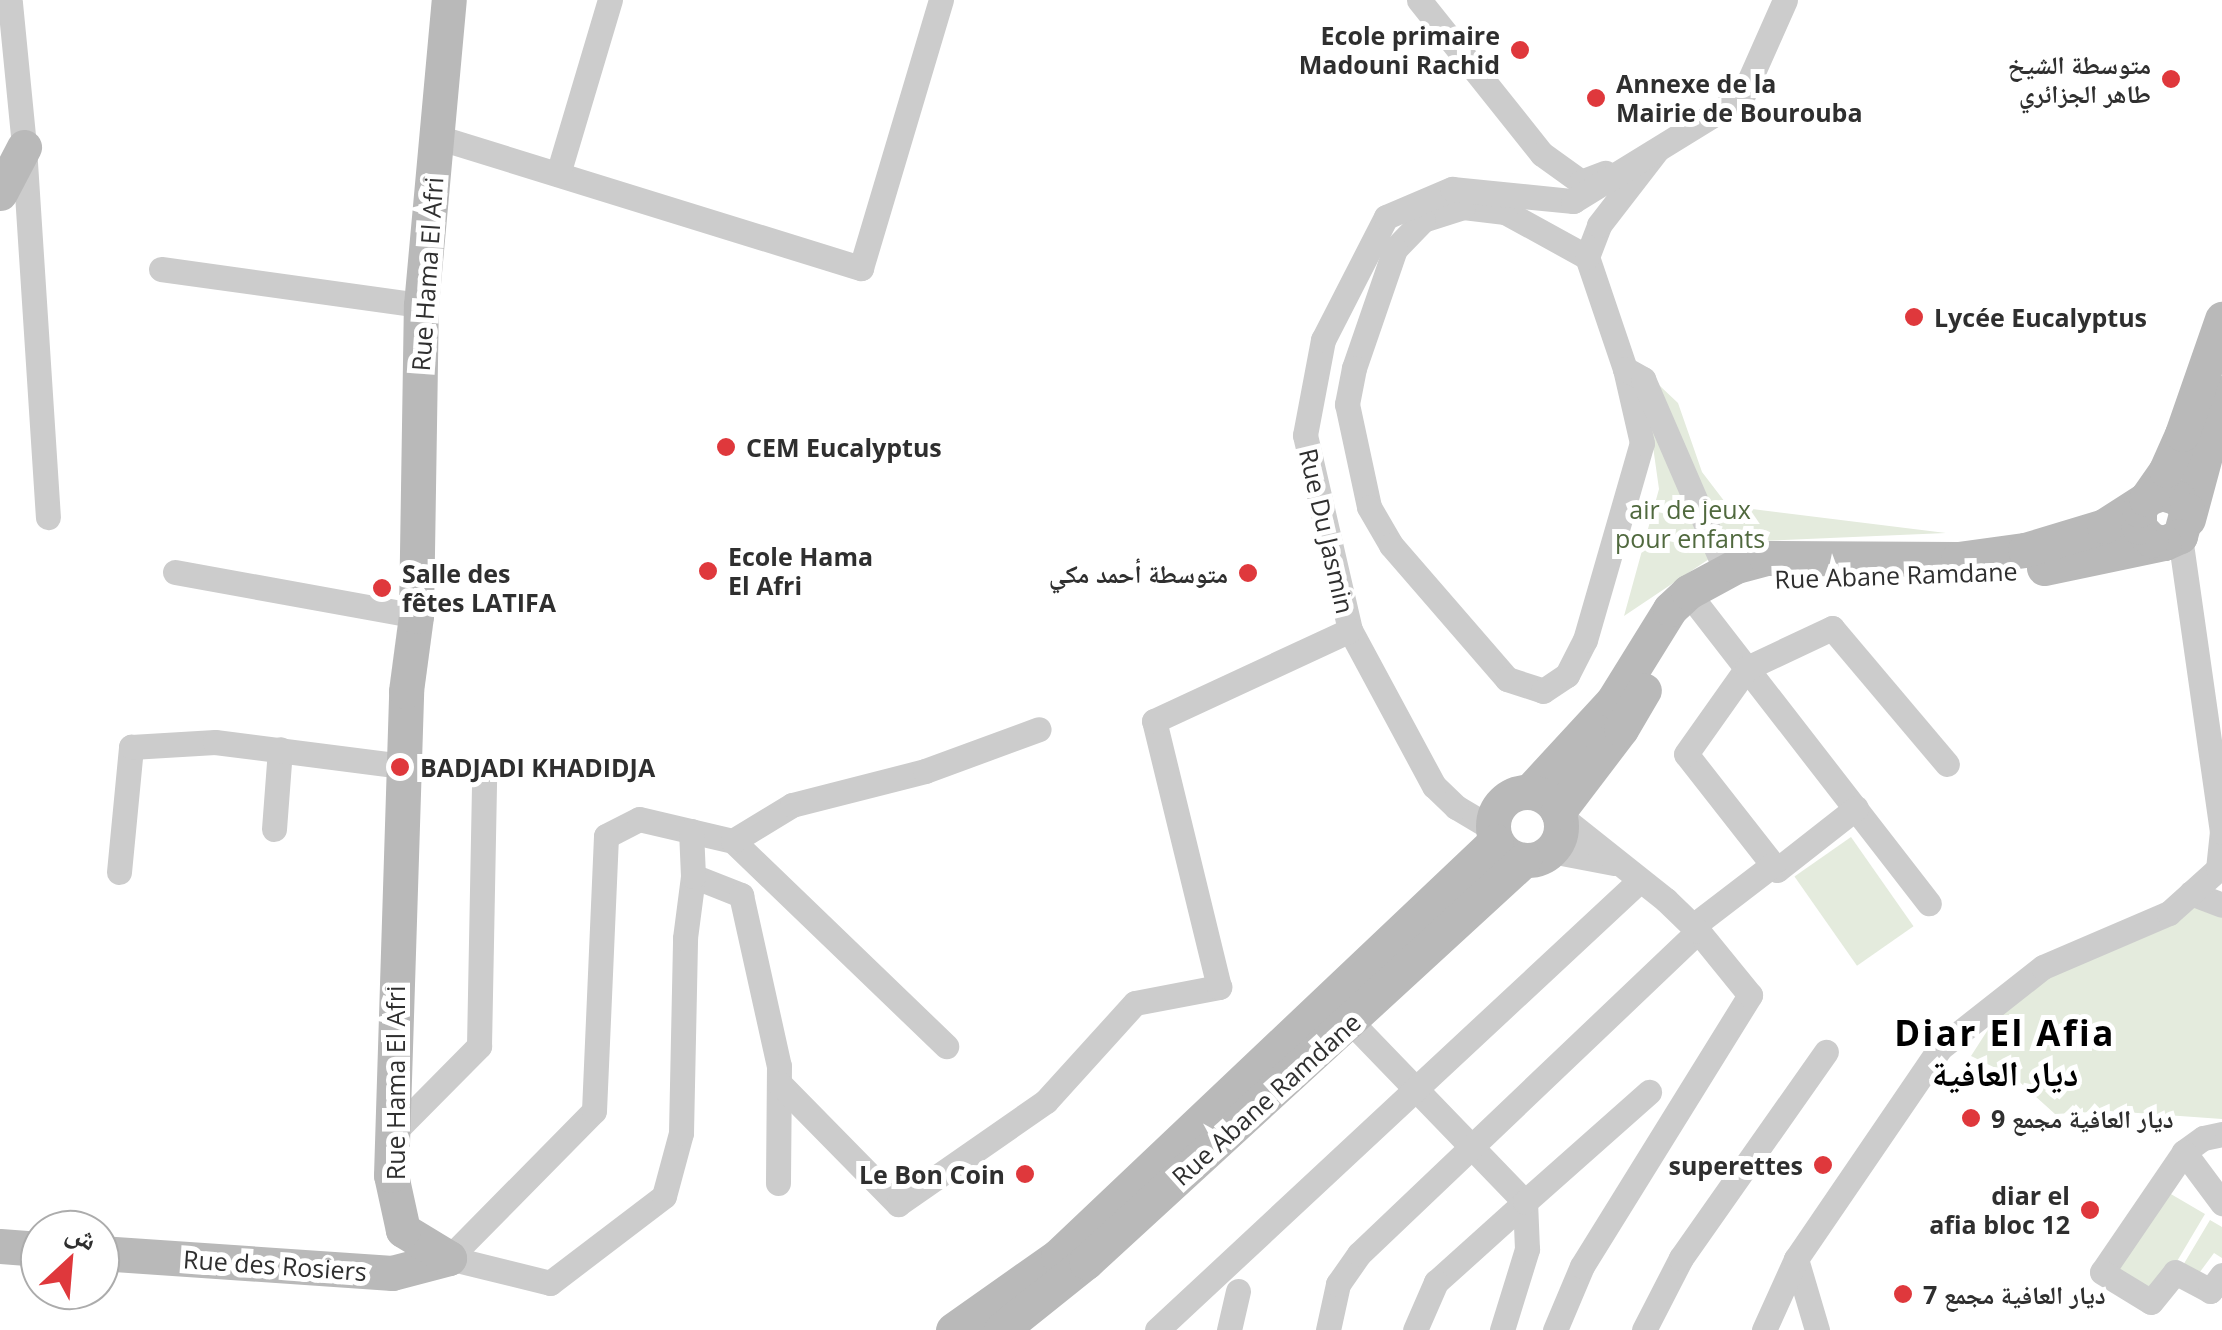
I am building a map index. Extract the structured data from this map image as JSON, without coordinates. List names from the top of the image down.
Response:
{
  "streets": {
    "street": [
      "Rue Hama El Afri",
      "Rue Du Jasmin",
      "Rue Abane Ramdane",
      "Rue des Rosiers"
    ]
  },
  "crossings": [
    ["Rue Hama El Afri", "Rue des Rosiers"],
    ["Rue Du Jasmin", "Rue Abane Ramdane"]
  ],
  "districts": ["Diar El Afia ديار العافية"],
  "parks": ["air de jeux pour enfants"],
  "places": [
    "Ecole primaire Madouni Rachid",
    "متوسطة الشيخ طاهر الجزائري",
    "Annexe de la Mairie de Bourouba",
    "Lycée Eucalyptus",
    "CEM Eucalyptus",
    "Ecole Hama El Afri",
    "متوسطة أحمد مكي",
    "Salle des fêtes LATIFA",
    "BADJADI KHADIDJA",
    "ديار العافية مجمع 9",
    "superettes",
    "Le Bon Coin",
    "diar el afia bloc 12",
    "ديار العافية مجمع 7"
  ],
  "north": "top right"
}
